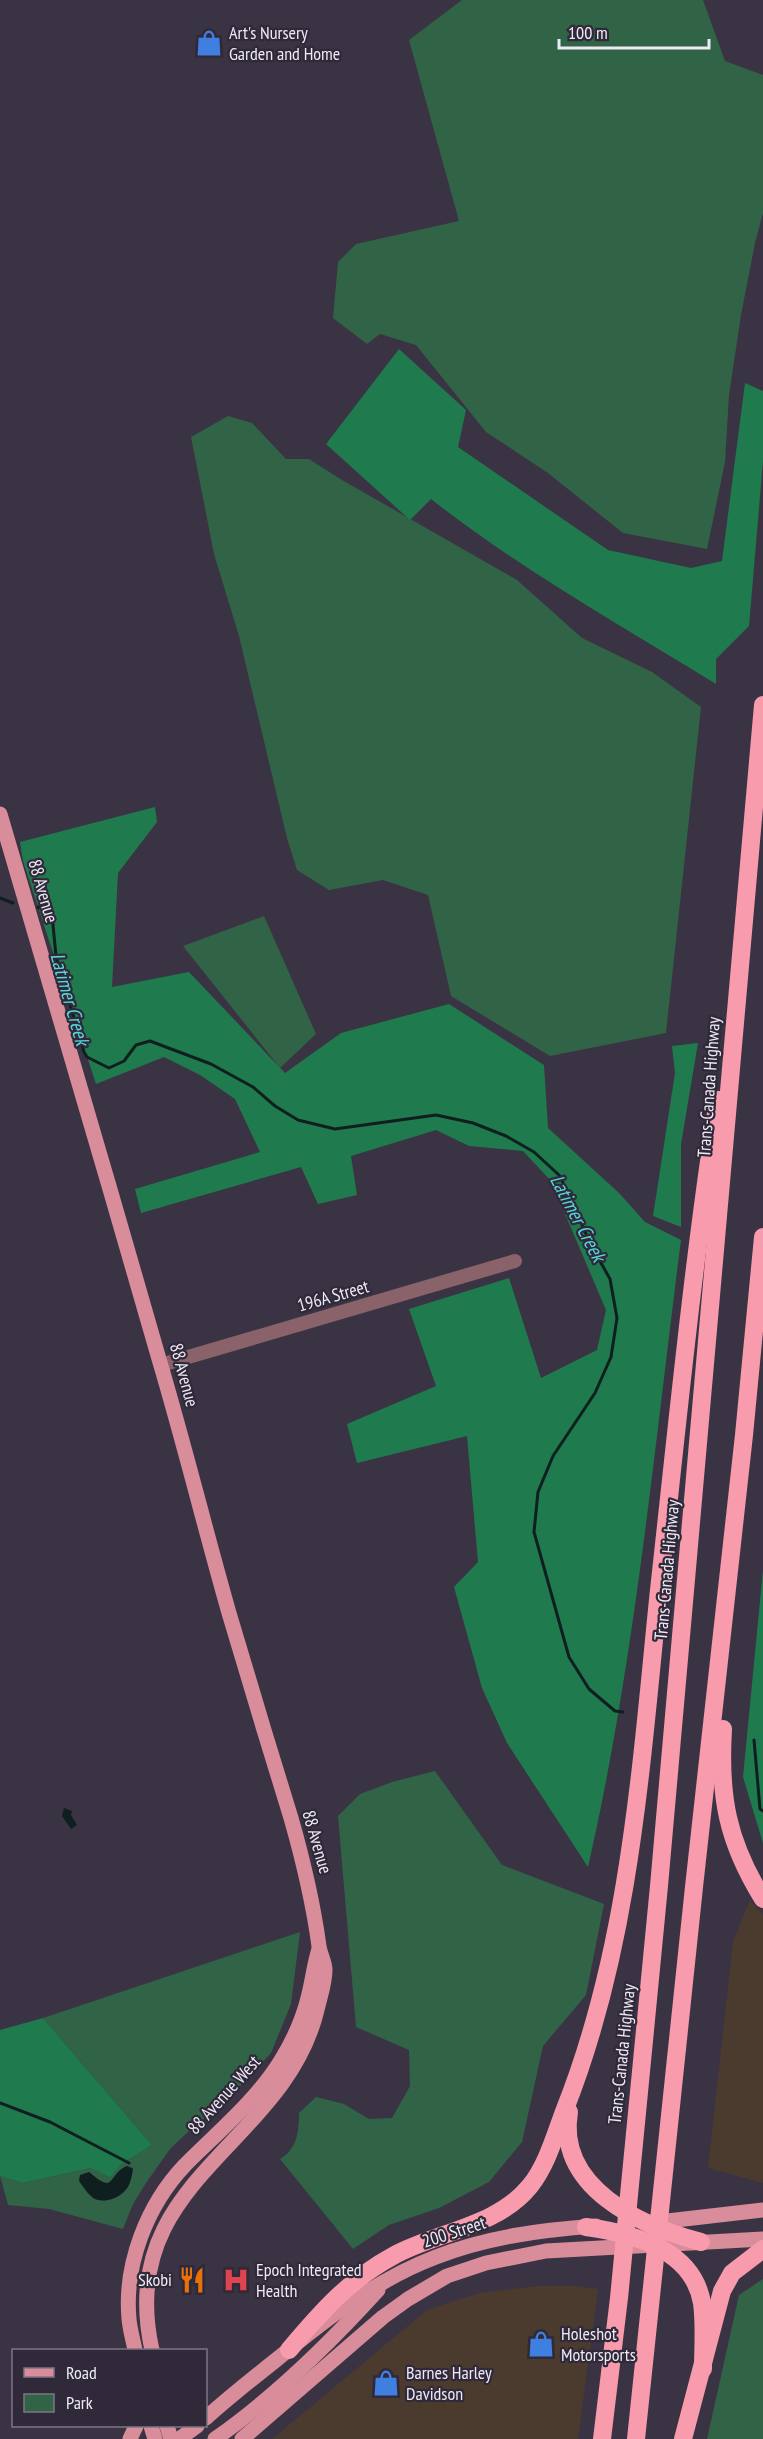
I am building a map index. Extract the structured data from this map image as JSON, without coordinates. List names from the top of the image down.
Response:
{
  "streets": {
    "highway": ["Trans-Canada Highway"],
    "main road": ["88 Avenue", "88 Avenue West", "200 Street"],
    "street": ["196A Street"]
  },
  "crossings": [
    ["88 Avenue", "196A Street"],
    ["88 Avenue", "88 Avenue West"]
  ],
  "water": ["Latimer Creek"],
  "places": {
    "shop": ["Art's Nursery Garden and Home", "Holeshot Motorsports", "Barnes Harley Davidson"],
    "restaurant": ["Skobi"],
    "hospital": ["Epoch Integrated Health"]
  },
  "legend": ["Road", "Park"],
  "scale_bar": "100 m"
}
